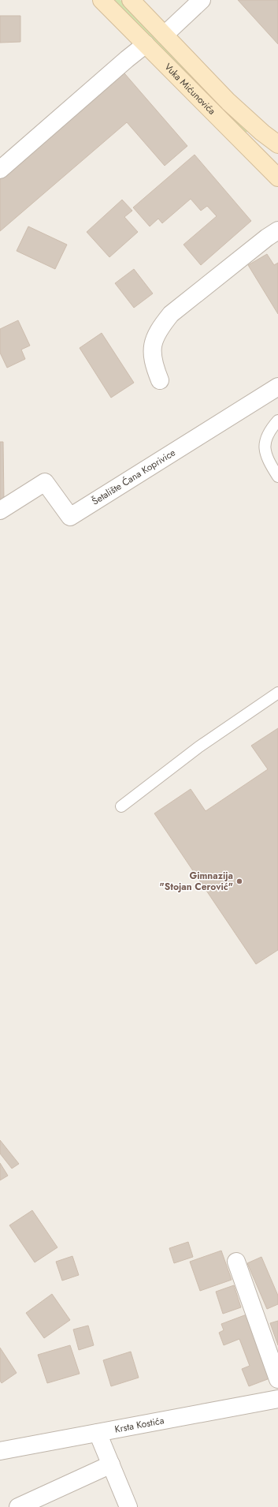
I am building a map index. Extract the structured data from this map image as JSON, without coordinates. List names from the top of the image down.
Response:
{
  "streets": {
    "main road": ["Vuka Mićunovića"],
    "street": ["Šetalište Ćana Koprivice", "Krsta Kostića"]
  },
  "places": ["Gimnazija \"Stojan Cerović\""]
}
